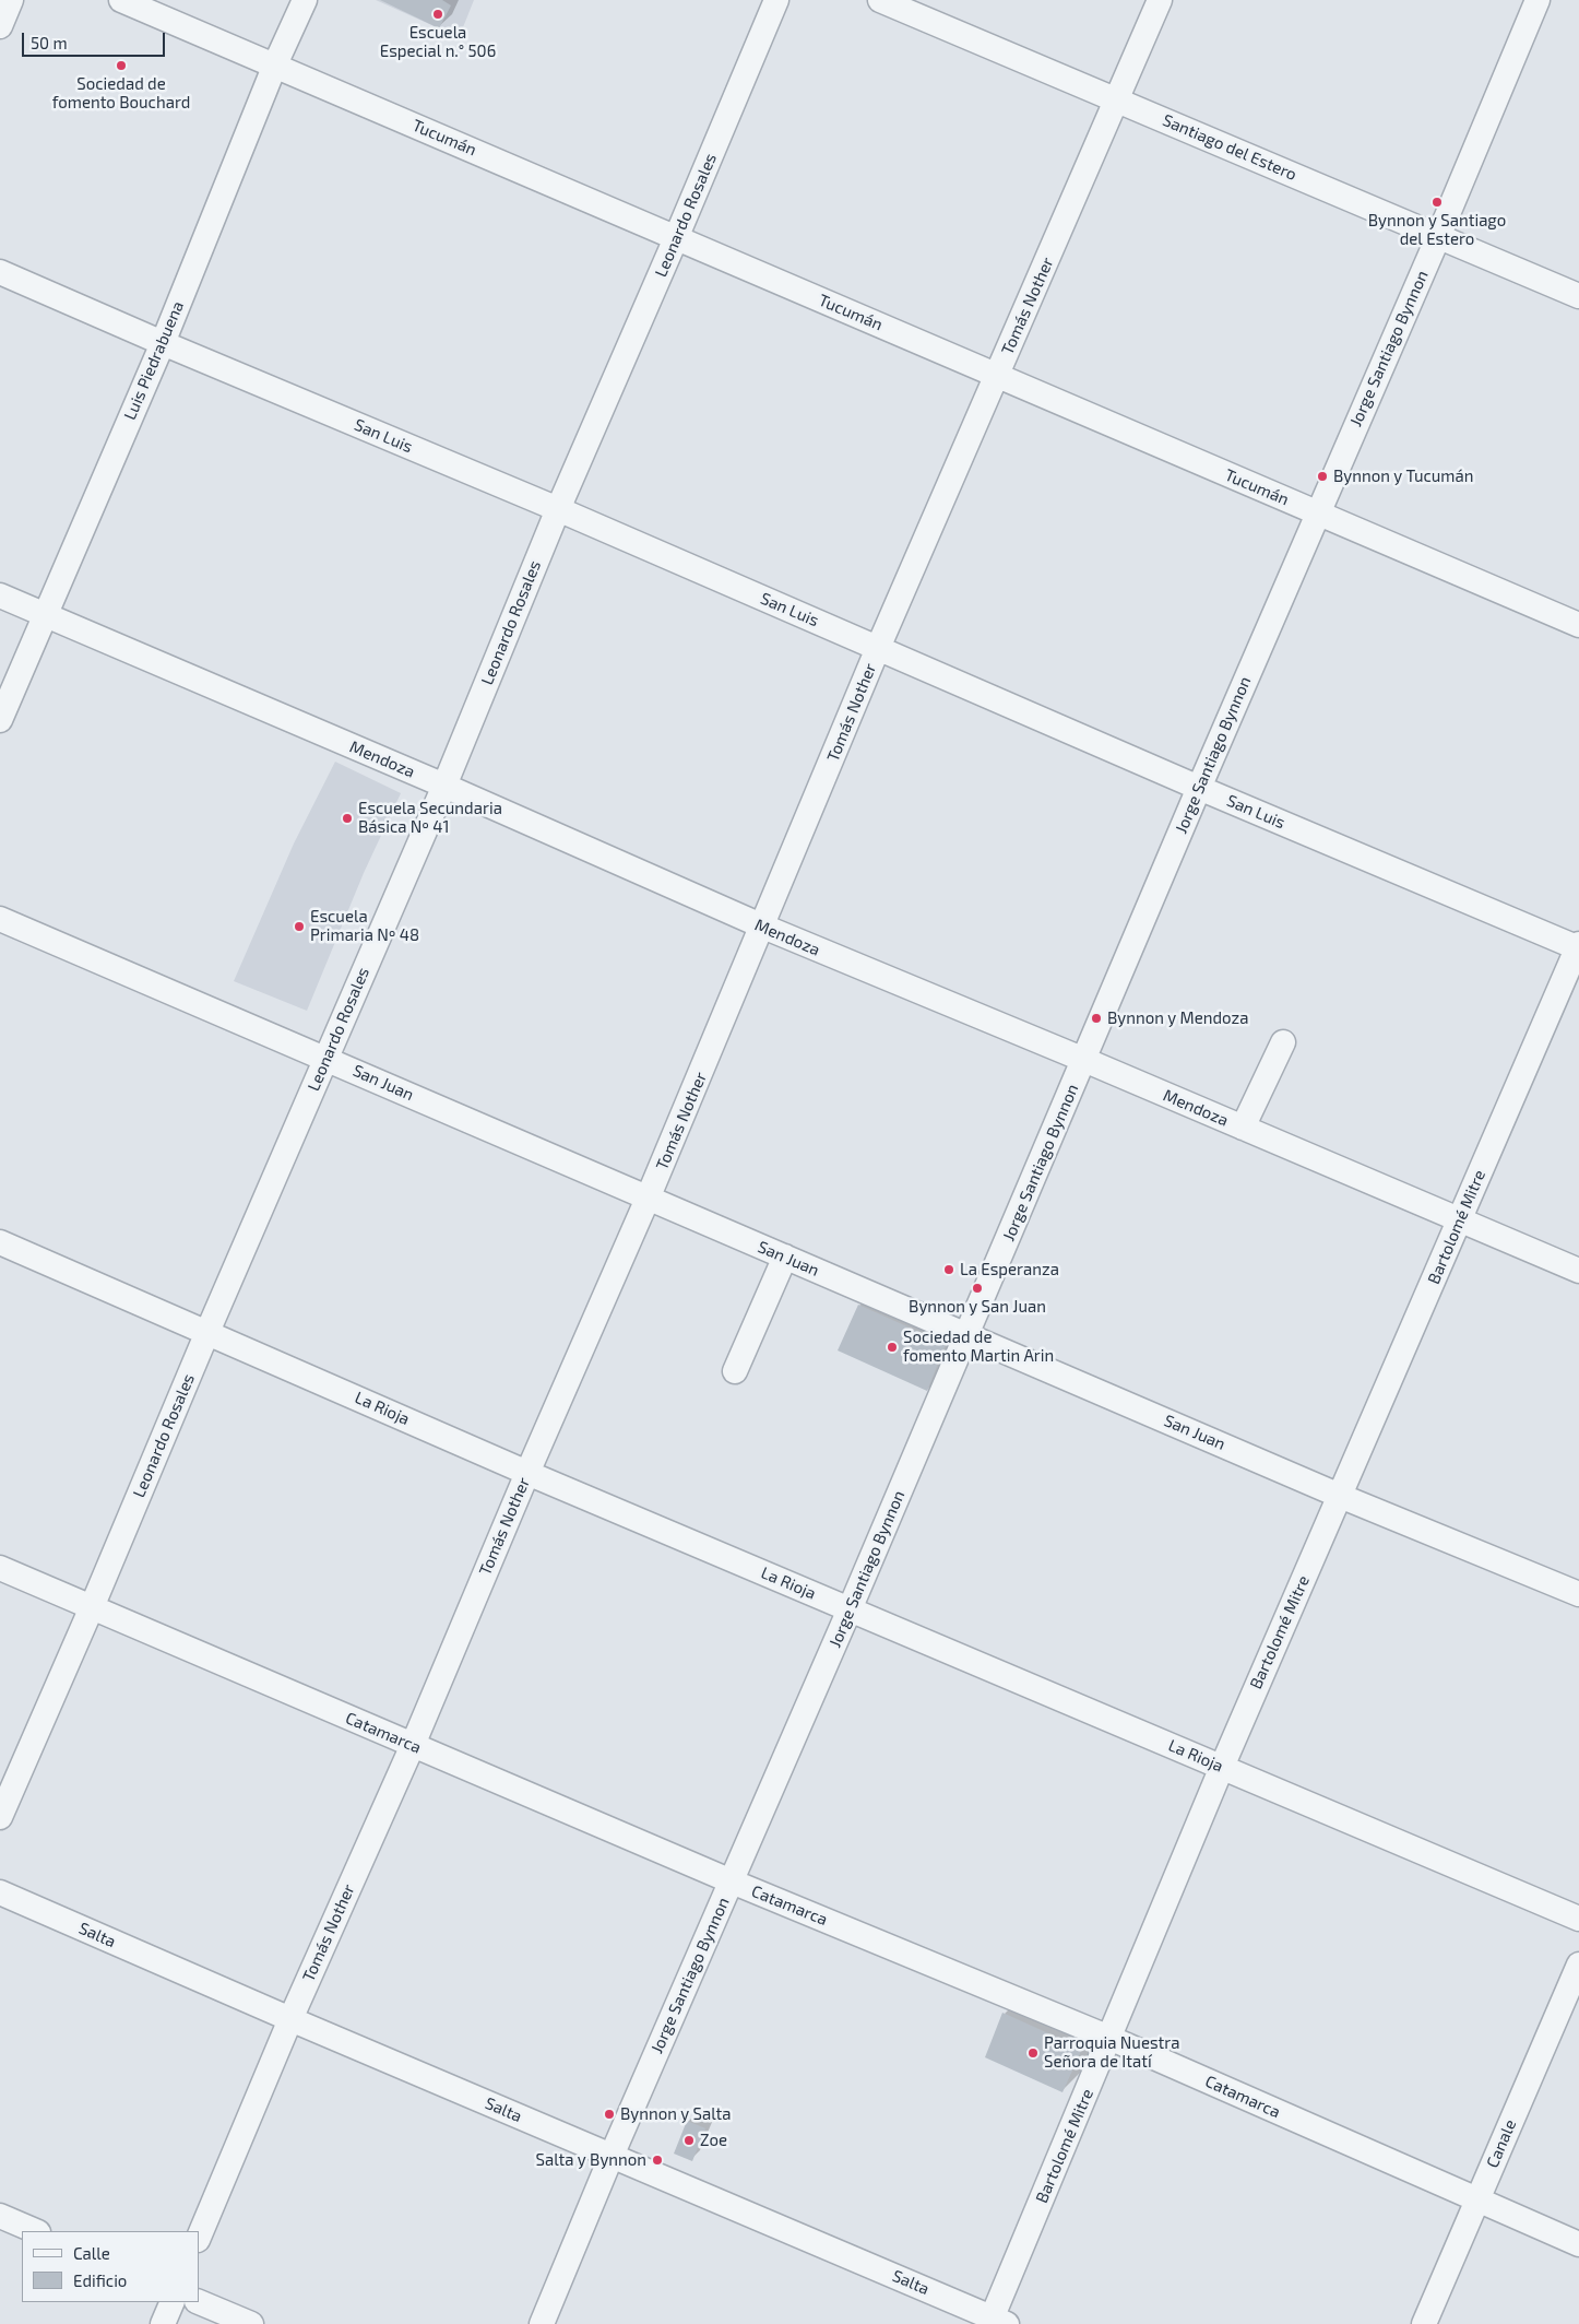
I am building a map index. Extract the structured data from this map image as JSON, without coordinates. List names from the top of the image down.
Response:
{
  "streets": {
    "street": [
      "Tucumán",
      "Santiago del Estero",
      "Leonardo Rosales",
      "Tomás Nother",
      "Jorge Santiago Bynnon",
      "Luis Piedrabuena",
      "San Luis",
      "Mendoza",
      "San Juan",
      "Bartolomé Mitre",
      "La Rioja",
      "Catamarca",
      "Salta",
      "Canale"
    ]
  },
  "crossings": [
    ["Tucumán", "Leonardo Rosales"],
    ["Tucumán", "Tomás Nother"],
    ["Tucumán", "Jorge Santiago Bynnon"],
    ["Tucumán", "Luis Piedrabuena"],
    ["Santiago del Estero", "Tomás Nother"],
    ["Santiago del Estero", "Jorge Santiago Bynnon"],
    ["Leonardo Rosales", "San Luis"],
    ["Leonardo Rosales", "Mendoza"],
    ["Leonardo Rosales", "San Juan"],
    ["Leonardo Rosales", "La Rioja"],
    ["Leonardo Rosales", "Catamarca"],
    ["Tomás Nother", "San Luis"],
    ["Tomás Nother", "Mendoza"],
    ["Tomás Nother", "San Juan"],
    ["Tomás Nother", "La Rioja"],
    ["Tomás Nother", "Catamarca"],
    ["Tomás Nother", "Salta"],
    ["Jorge Santiago Bynnon", "San Luis"],
    ["Jorge Santiago Bynnon", "Mendoza"],
    ["Jorge Santiago Bynnon", "San Juan"],
    ["Jorge Santiago Bynnon", "La Rioja"],
    ["Jorge Santiago Bynnon", "Catamarca"],
    ["Jorge Santiago Bynnon", "Salta"],
    ["Luis Piedrabuena", "San Luis"],
    ["Luis Piedrabuena", "Mendoza"],
    ["San Luis", "Bartolomé Mitre"],
    ["Mendoza", "Bartolomé Mitre"],
    ["San Juan", "Bartolomé Mitre"],
    ["Bartolomé Mitre", "La Rioja"],
    ["Bartolomé Mitre", "Catamarca"],
    ["Bartolomé Mitre", "Salta"],
    ["Catamarca", "Canale"]
  ],
  "places": [
    "Escuela Especial n.° 506",
    "Sociedad de fomento Bouchard",
    "Bynnon y Santiago del Estero",
    "Bynnon y Tucumán",
    "Escuela Secundaria Básica Nº 41",
    "Escuela Primaria Nº 48",
    "Bynnon y Mendoza",
    "La Esperanza",
    "Bynnon y San Juan",
    "Sociedad de fomento Martin Arin",
    "Parroquia Nuestra Señora de Itatí",
    "Bynnon y Salta",
    "Zoe",
    "Salta y Bynnon"
  ],
  "legend": ["Calle", "Edificio"],
  "scale_bar": "50 m"
}
